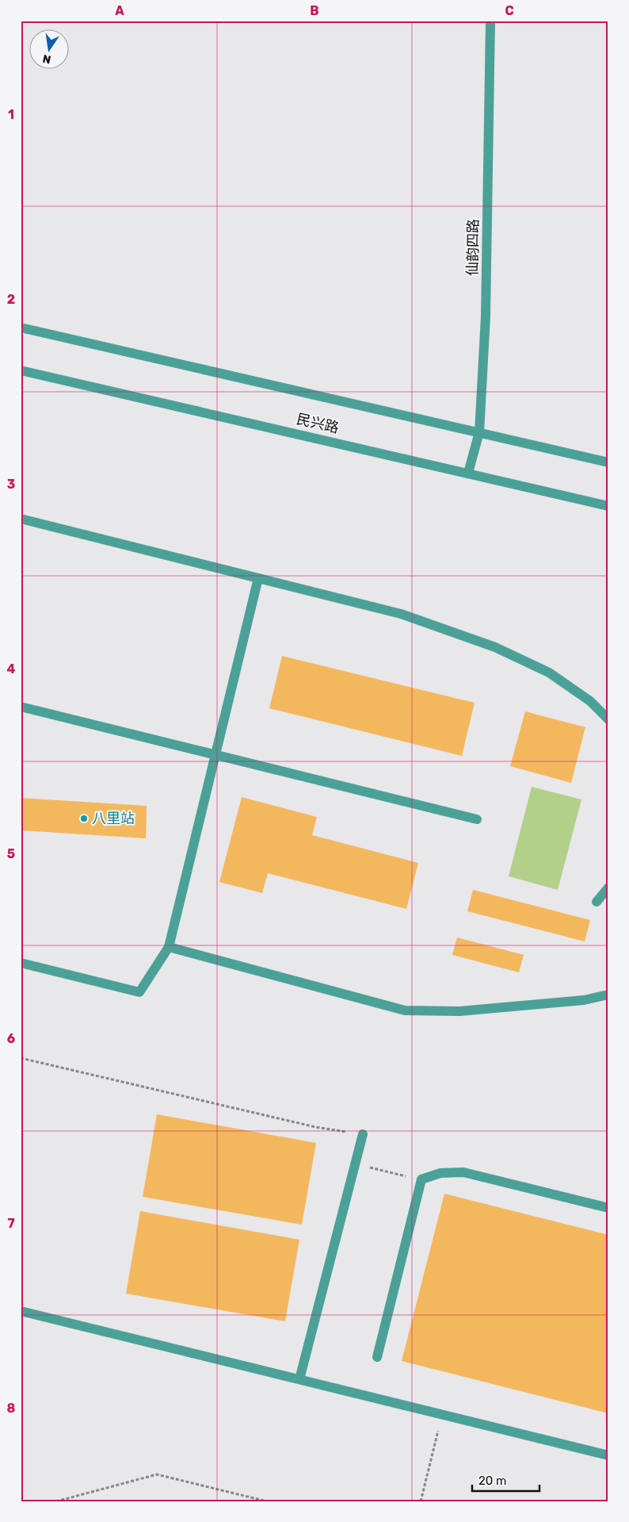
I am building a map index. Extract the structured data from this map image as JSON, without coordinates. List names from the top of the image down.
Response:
{
  "streets": {
    "street": ["仙韵四路", "民兴路"]
  },
  "crossings": [
    ["仙韵四路", "民兴路"]
  ],
  "places": ["八里站"],
  "scale_bar": "20 m",
  "north": "bottom",
  "grid": {
    "columns": ["A", "B", "C"],
    "rows": [
      "1",
      "2",
      "3",
      "4",
      "5",
      "6",
      "7",
      "8"
    ]
  }
}
